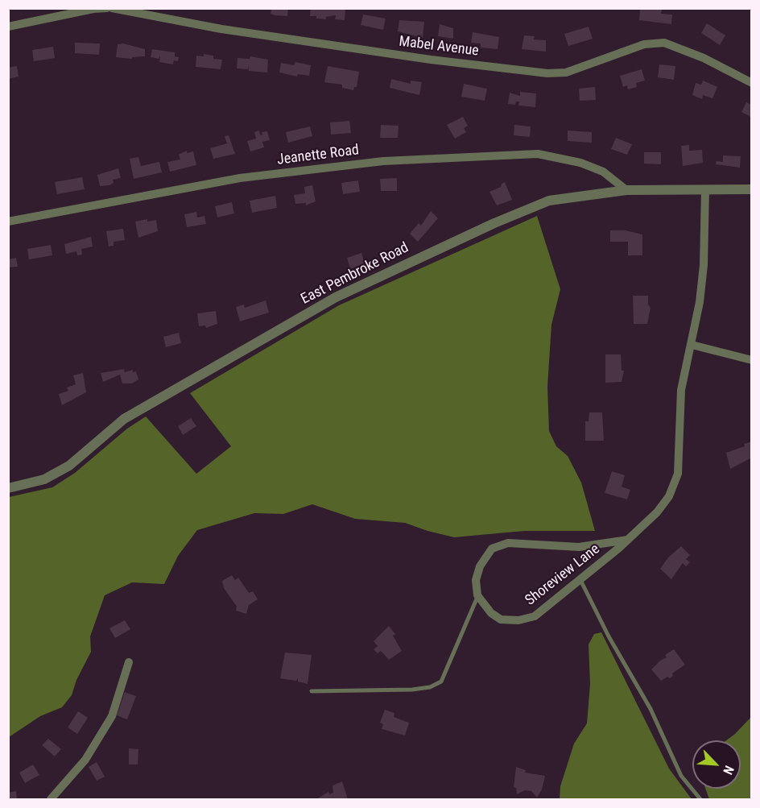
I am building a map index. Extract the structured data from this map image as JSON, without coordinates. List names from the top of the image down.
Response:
{
  "streets": {
    "street": [
      "Mabel Avenue",
      "Jeanette Road",
      "East Pembroke Road",
      "Shoreview Lane"
    ]
  },
  "crossings": [
    ["Jeanette Road", "East Pembroke Road"],
    ["East Pembroke Road", "Shoreview Lane"]
  ],
  "north": "bottom right"
}
